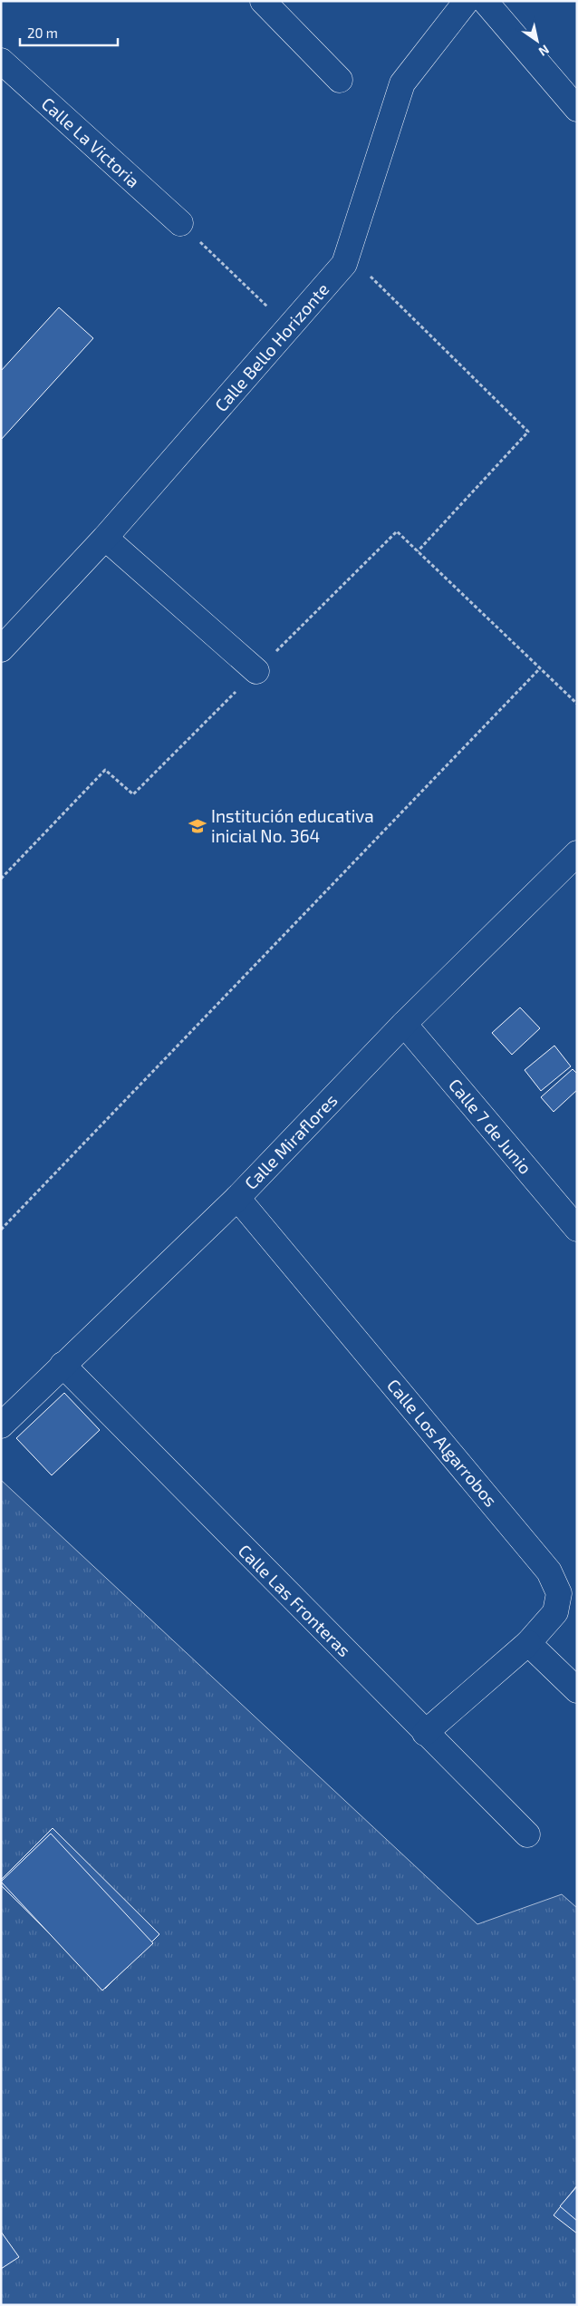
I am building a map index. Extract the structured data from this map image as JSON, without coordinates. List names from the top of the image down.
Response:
{
  "streets": {
    "street": [
      "Calle La Victoria",
      "Calle Bello Horizonte",
      "Calle 7 de Junio",
      "Calle Miraflores",
      "Calle Los Algarrobos",
      "Calle Las Fronteras"
    ]
  },
  "crossings": [
    ["Calle 7 de Junio", "Calle Miraflores"],
    ["Calle Miraflores", "Calle Los Algarrobos"],
    ["Calle Miraflores", "Calle Las Fronteras"],
    ["Calle Los Algarrobos", "Calle Las Fronteras"]
  ],
  "places": {
    "school or university": ["Institución educativa inicial No. 364"]
  },
  "scale_bar": "20 m",
  "north": "bottom right"
}
